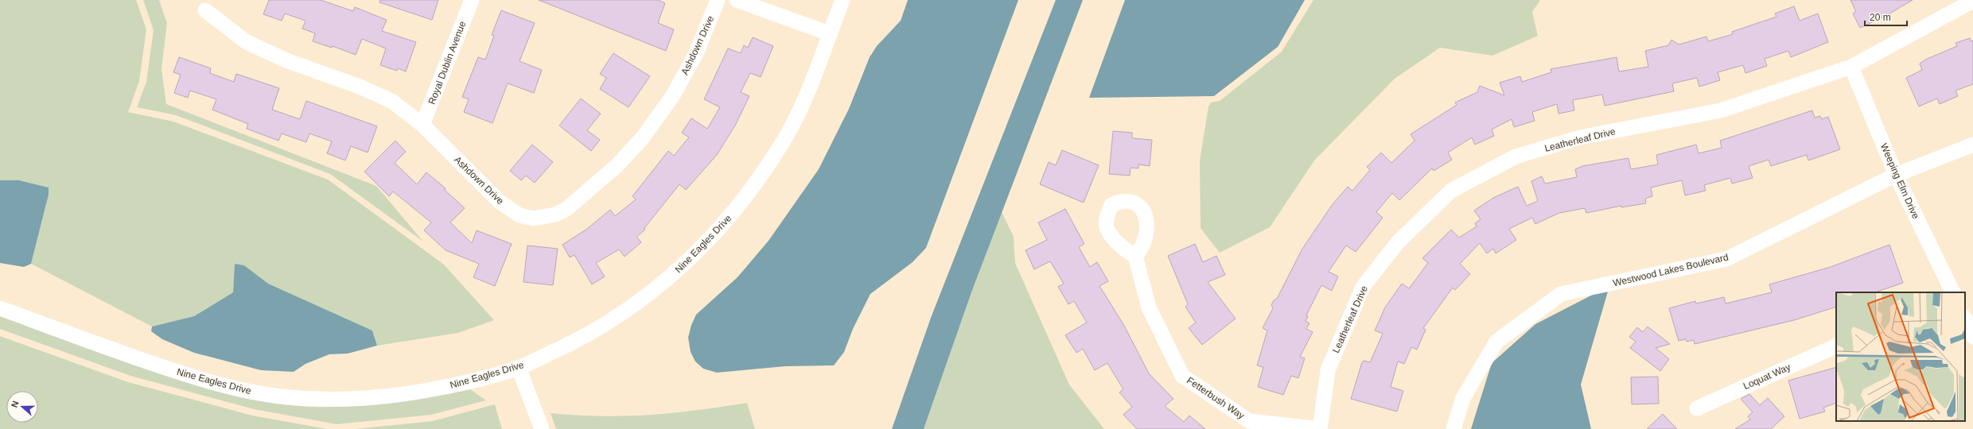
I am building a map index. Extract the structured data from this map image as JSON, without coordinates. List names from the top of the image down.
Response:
{
  "streets": {
    "street": [
      "Ashdown Drive",
      "Royal Dublin Avenue",
      "Leatherleaf Drive",
      "Weeping Elm Drive",
      "Nine Eagles Drive",
      "Westwood Lakes Boulevard",
      "Loquat Way",
      "Fetterbush Way"
    ]
  },
  "crossings": [
    ["Ashdown Drive", "Royal Dublin Avenue"],
    ["Leatherleaf Drive", "Weeping Elm Drive"],
    ["Leatherleaf Drive", "Fetterbush Way"],
    ["Weeping Elm Drive", "Westwood Lakes Boulevard"]
  ],
  "scale_bar": "20 m",
  "north": "left"
}
